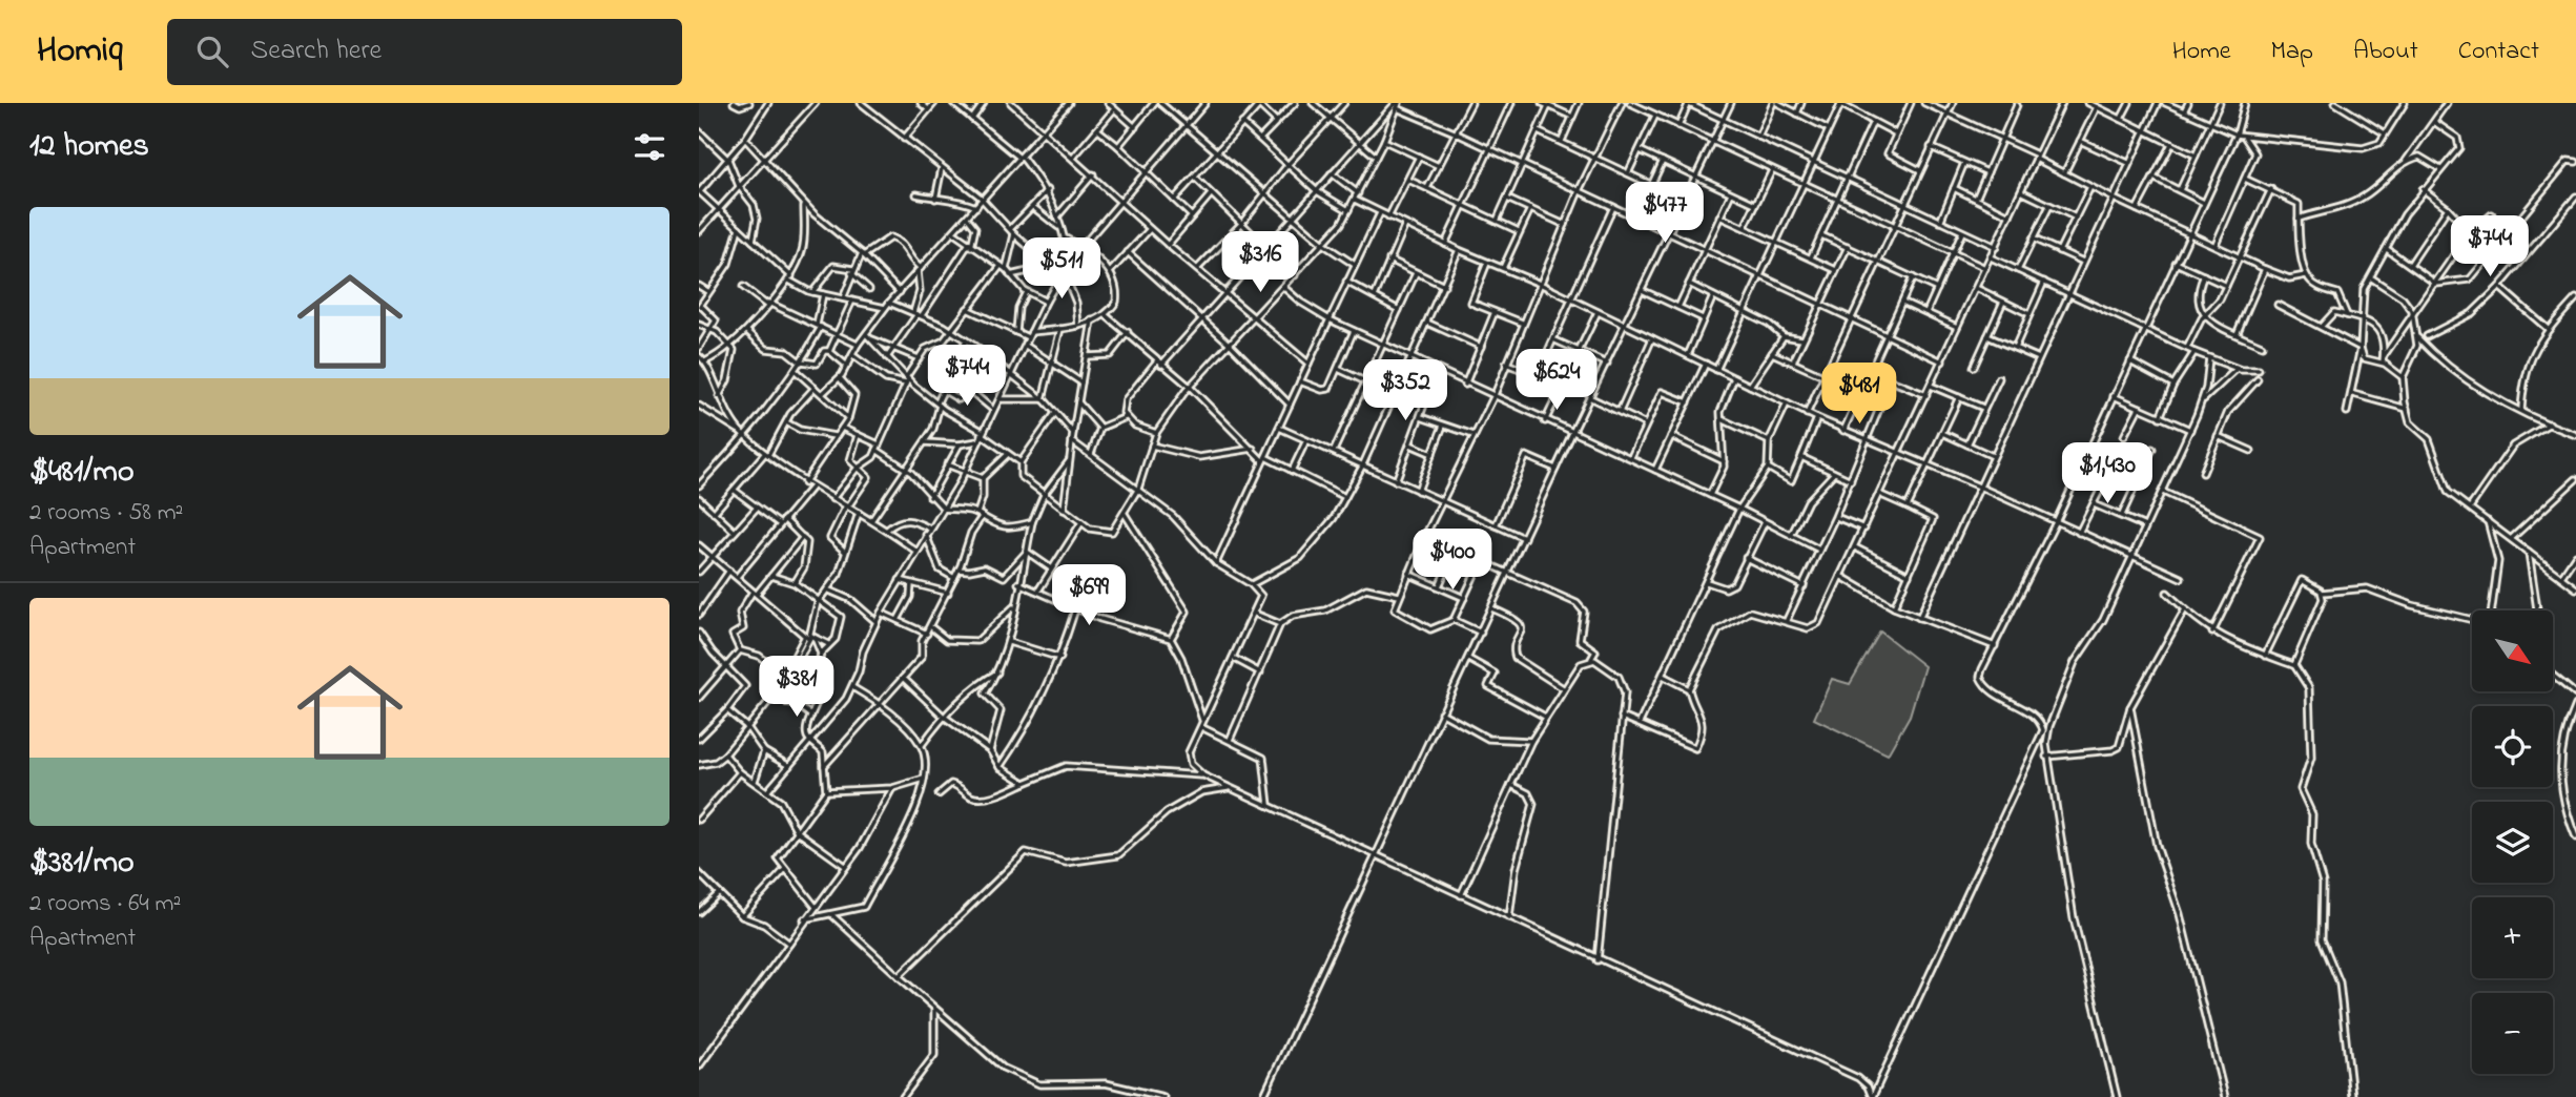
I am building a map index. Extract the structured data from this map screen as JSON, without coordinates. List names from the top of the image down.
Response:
{
  "north": "bottom right",
  "page": {
    "header": "Homiq",
    "search": "Search here",
    "nav": [
      "Home",
      "Map",
      "About",
      "Contact"
    ],
    "heading": "12 homes",
    "price": [
      "$477",
      "$744",
      "$316",
      "$511",
      "$744",
      "$624",
      "$352",
      "$481",
      "$1,430",
      "$400",
      "$699",
      "$381"
    ],
    "list": [
      {
        "name": "$481/mo",
        "note": "2 rooms · 58 m² · Apartment"
      },
      {
        "name": "$381/mo",
        "note": "2 rooms · 64 m² · Apartment"
      }
    ],
    "map_buttons": ["+", "−"]
  }
}
